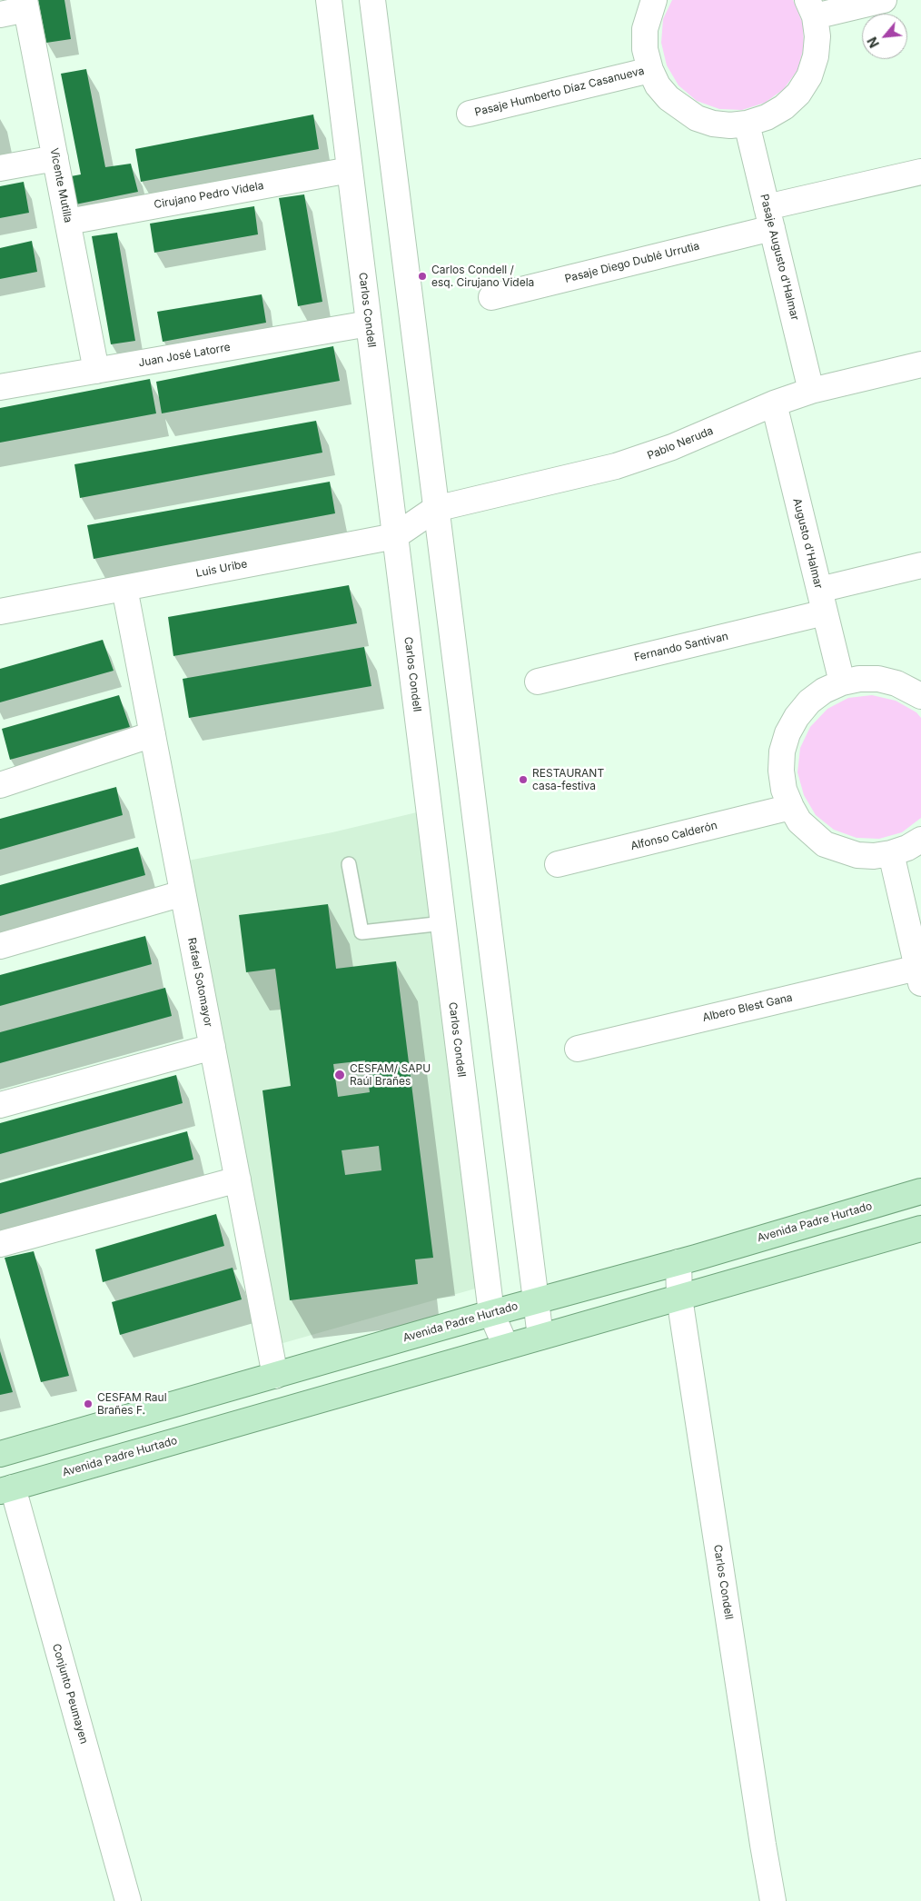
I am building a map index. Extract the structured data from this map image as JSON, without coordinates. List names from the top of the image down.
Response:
{
  "streets": {
    "main road": ["Avenida Padre Hurtado"],
    "street": [
      "Pasaje Humberto Díaz Casanueva",
      "Vicente Mutilla",
      "Cirujano Pedro Videla",
      "Pasaje Augusto d'Halmar",
      "Pasaje Diego Dublé Urrutia",
      "Carlos Condell",
      "Juan José Latorre",
      "Pablo Neruda",
      "Augusto d'Halmar",
      "Luis Uribe",
      "Fernando Santivan",
      "Alfonso Calderón",
      "Rafael Sotomayor",
      "Albero Blest Gana",
      "Conjunto Peumayen"
    ]
  },
  "crossings": [
    ["Pasaje Humberto Díaz Casanueva", "Pasaje Augusto d'Halmar"],
    ["Vicente Mutilla", "Cirujano Pedro Videla"],
    ["Vicente Mutilla", "Juan José Latorre"],
    ["Cirujano Pedro Videla", "Carlos Condell"],
    ["Pasaje Augusto d'Halmar", "Pasaje Diego Dublé Urrutia"],
    ["Pasaje Augusto d'Halmar", "Pablo Neruda"],
    ["Carlos Condell", "Juan José Latorre"],
    ["Carlos Condell", "Luis Uribe"],
    ["Carlos Condell", "Avenida Padre Hurtado"],
    ["Pablo Neruda", "Augusto d'Halmar"],
    ["Pablo Neruda", "Luis Uribe"],
    ["Augusto d'Halmar", "Fernando Santivan"],
    ["Luis Uribe", "Rafael Sotomayor"],
    ["Rafael Sotomayor", "Avenida Padre Hurtado"],
    ["Avenida Padre Hurtado", "Conjunto Peumayen"]
  ],
  "places": [
    "Carlos Condell / esq. Cirujano Videla",
    "RESTAURANT casa-festiva",
    "CESFAM/ SAPU Raúl Brañes",
    "CESFAM Raul Brañes F."
  ],
  "north": "bottom left"
}
